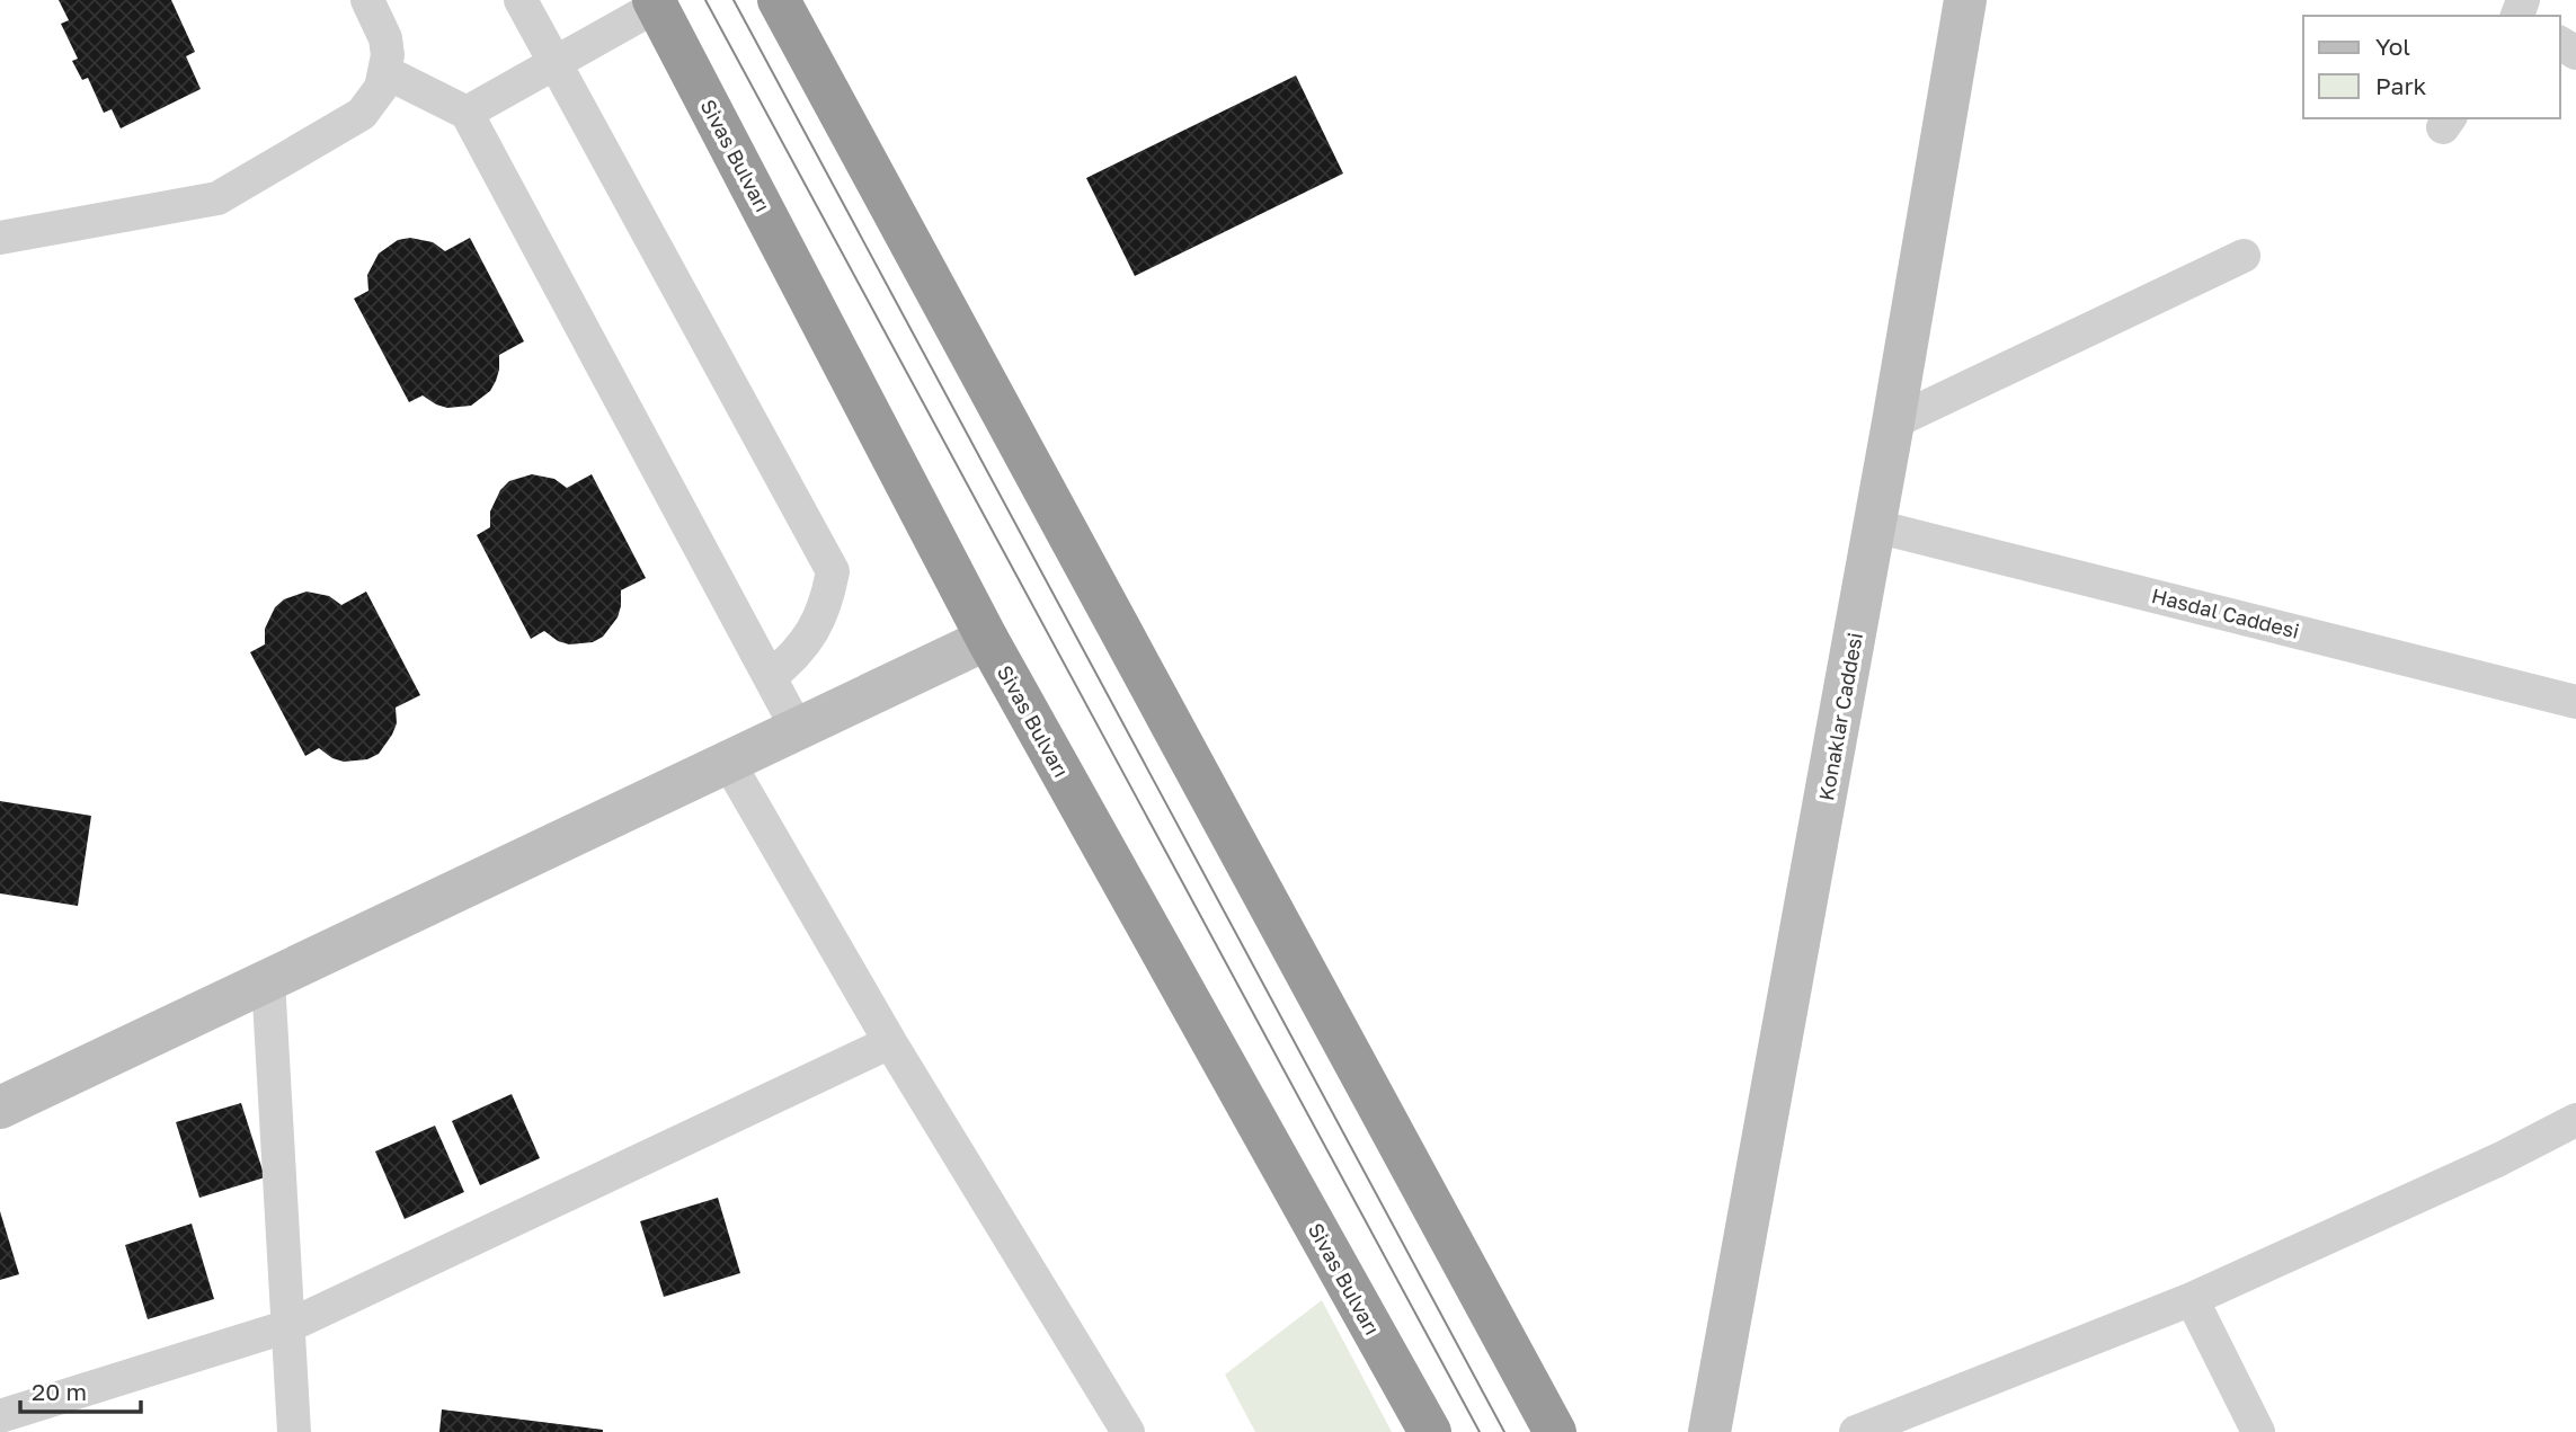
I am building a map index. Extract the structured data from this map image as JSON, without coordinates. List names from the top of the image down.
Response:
{
  "streets": {
    "highway": ["Sivas Bulvarı"],
    "street": ["Hasdal Caddesi", "Konaklar Caddesi"]
  },
  "crossings": [
    ["Hasdal Caddesi", "Konaklar Caddesi"]
  ],
  "legend": ["Yol", "Park"],
  "scale_bar": "20 m"
}
